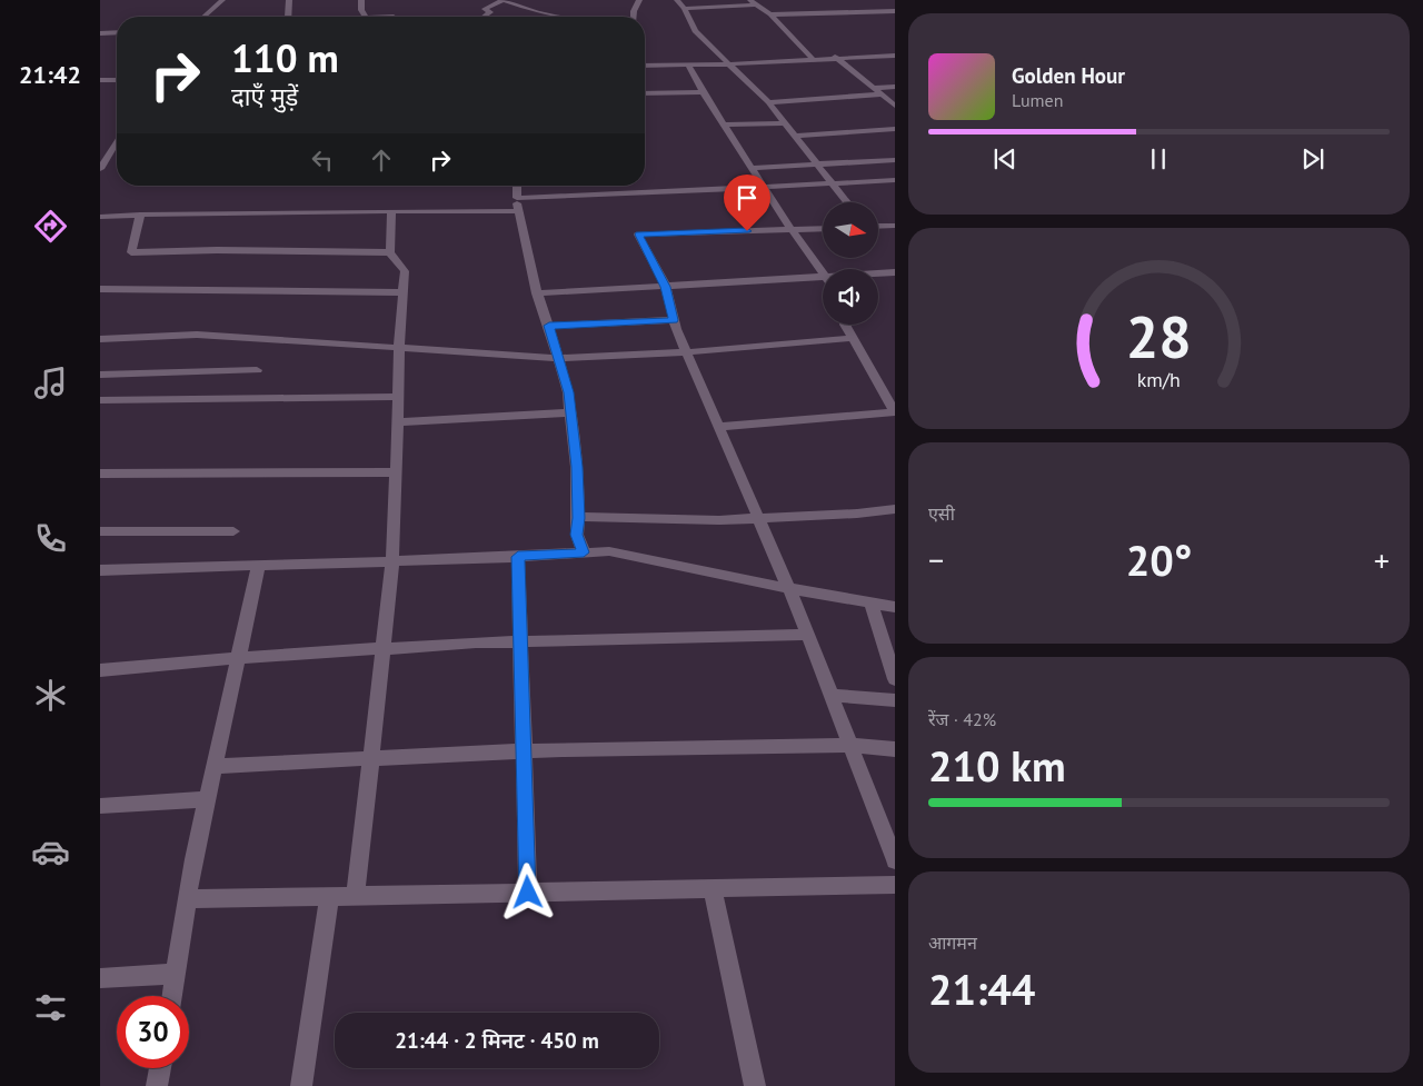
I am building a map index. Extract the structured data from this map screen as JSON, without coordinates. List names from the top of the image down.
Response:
{
  "north": "right",
  "page": {
    "tabs": "21:42",
    "turn": ["110 m", "दाएँ मुड़ें"],
    "song": ["Golden Hour", "Lumen"],
    "tile": [
      "एसी",
      ["रेंज · 42%", "210 km"],
      ["आगमन", "21:44"]
    ],
    "heat": ["−", "20°", "+"],
    "limit": "30",
    "trip": "21:44 · 2 मिनट · 450 m",
    "gauge": ["28", "km/h"]
  }
}
